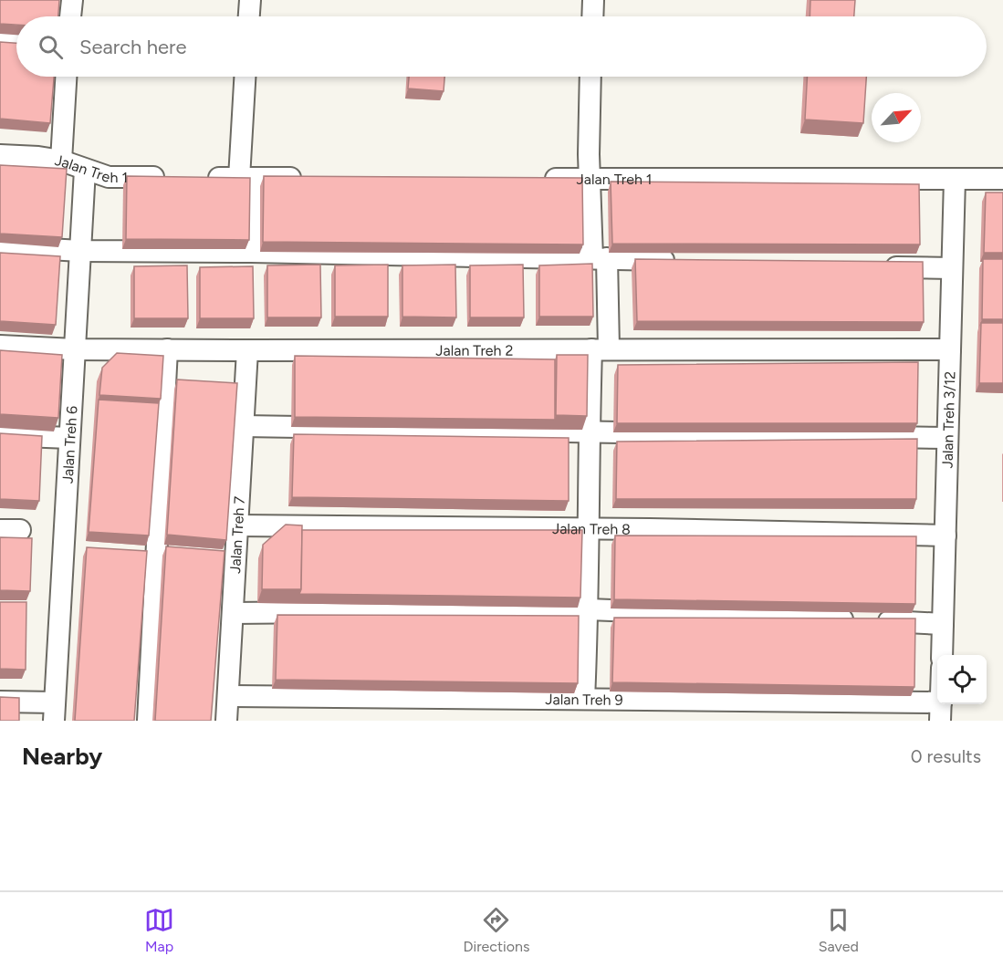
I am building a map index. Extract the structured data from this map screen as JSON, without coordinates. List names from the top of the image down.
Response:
{
  "streets": {
    "street": [
      "Jalan Treh 1",
      "Jalan Treh 2",
      "Jalan Treh 3/12",
      "Jalan Treh 6",
      "Jalan Treh 8",
      "Jalan Treh 7",
      "Jalan Treh 9"
    ]
  },
  "crossings": [
    ["Jalan Treh 1", "Jalan Treh 3/12"],
    ["Jalan Treh 1", "Jalan Treh 6"],
    ["Jalan Treh 2", "Jalan Treh 3/12"],
    ["Jalan Treh 2", "Jalan Treh 6"],
    ["Jalan Treh 2", "Jalan Treh 7"],
    ["Jalan Treh 3/12", "Jalan Treh 8"],
    ["Jalan Treh 8", "Jalan Treh 7"],
    ["Jalan Treh 7", "Jalan Treh 9"]
  ],
  "north": "top right",
  "page": {
    "search": "Search here",
    "heading": ["Nearby", "0 results"],
    "nav": ["Map", "Directions", "Saved"]
  }
}
